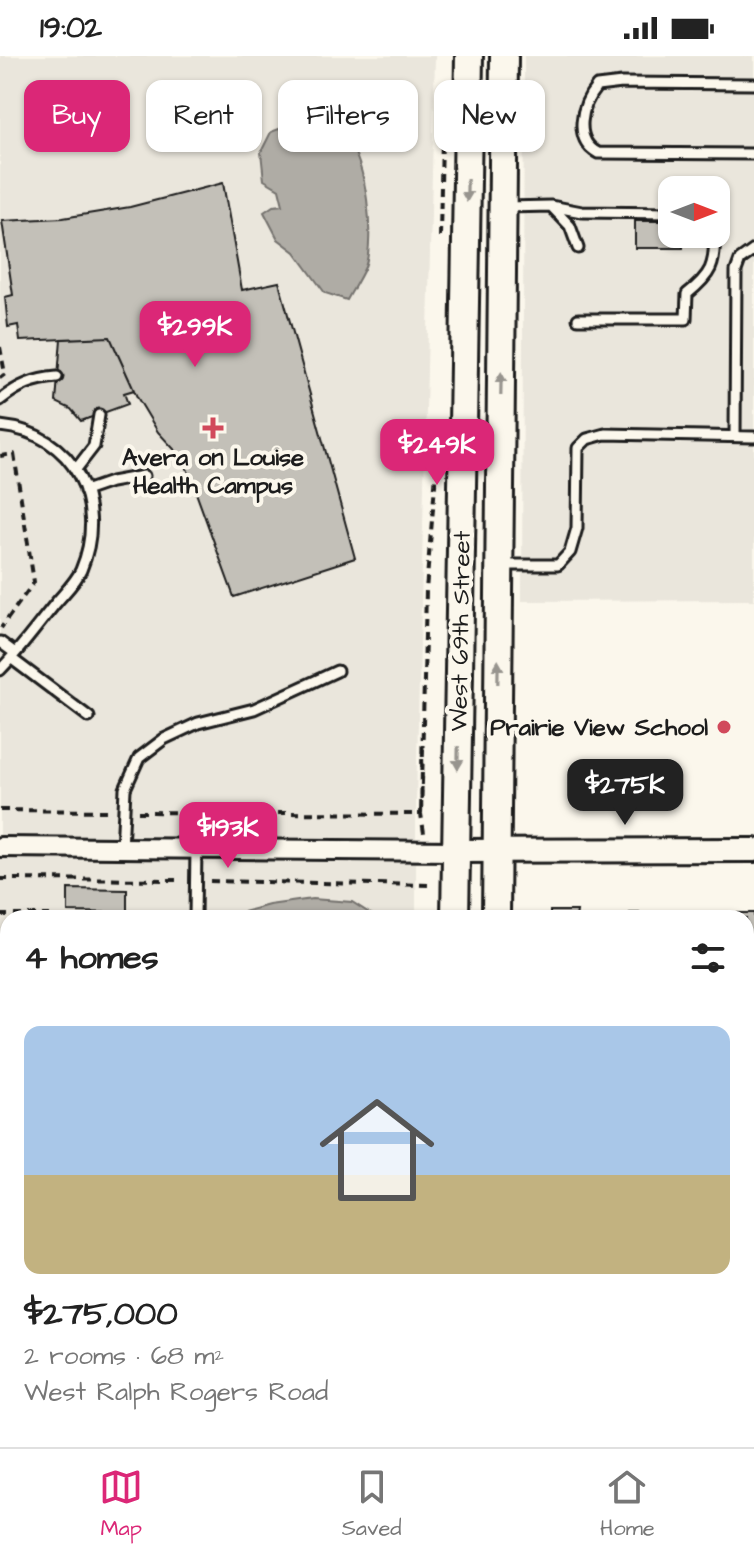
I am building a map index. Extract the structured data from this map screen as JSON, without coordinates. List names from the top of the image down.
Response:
{
  "streets": {
    "main road": ["West 69th Street"]
  },
  "places": {
    "health": ["Avera on Louise Health Campus"],
    "other": ["Prairie View School"]
  },
  "north": "right",
  "page": {
    "status": "19:02",
    "chip": [
      "Buy",
      "Rent",
      "Filters",
      "New"
    ],
    "price": [
      "$299K",
      "$249K",
      "$275K",
      "$193K"
    ],
    "heading": "4 homes",
    "list": [
      {
        "name": "$275,000",
        "note": "2 rooms · 68 m² · West Ralph Rogers Road"
      }
    ],
    "tabs": ["Map", "Saved", "Home"]
  }
}
